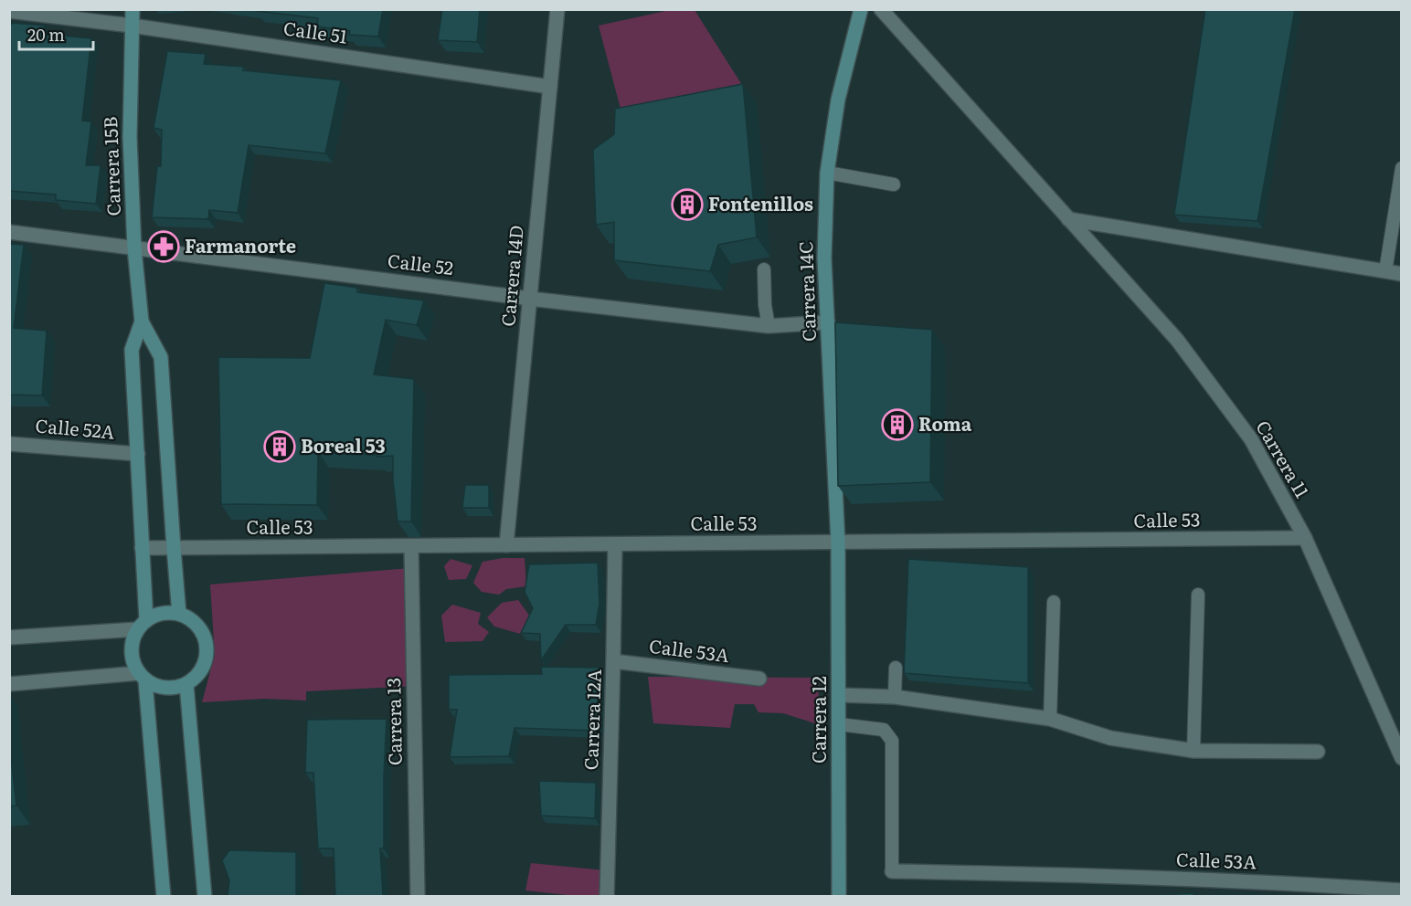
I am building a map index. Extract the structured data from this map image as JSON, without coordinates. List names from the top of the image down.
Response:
{
  "streets": {
    "street": [
      "Calle 51",
      "Carrera 15B",
      "Calle 52",
      "Carrera 14D",
      "Carrera 14C",
      "Calle 52A",
      "Carrera 11",
      "Calle 53",
      "Calle 53A",
      "Carrera 12A",
      "Carrera 12",
      "Carrera 13"
    ]
  },
  "crossings": [
    ["Calle 51", "Carrera 15B"],
    ["Calle 51", "Carrera 14D"],
    ["Carrera 15B", "Calle 52"],
    ["Carrera 15B", "Calle 52A"],
    ["Carrera 15B", "Calle 53"],
    ["Calle 52", "Carrera 14D"],
    ["Calle 52", "Carrera 14C"],
    ["Carrera 14D", "Calle 53"],
    ["Carrera 14C", "Calle 53"],
    ["Carrera 14C", "Carrera 12"],
    ["Carrera 11", "Calle 53"],
    ["Calle 53", "Carrera 12A"],
    ["Calle 53", "Carrera 12"],
    ["Calle 53", "Carrera 13"],
    ["Calle 53A", "Carrera 12A"]
  ],
  "places": {
    "building": ["Fontenillos", "Roma", "Boreal 53"],
    "pharmacy": ["Farmanorte"]
  },
  "scale_bar": "20 m"
}
